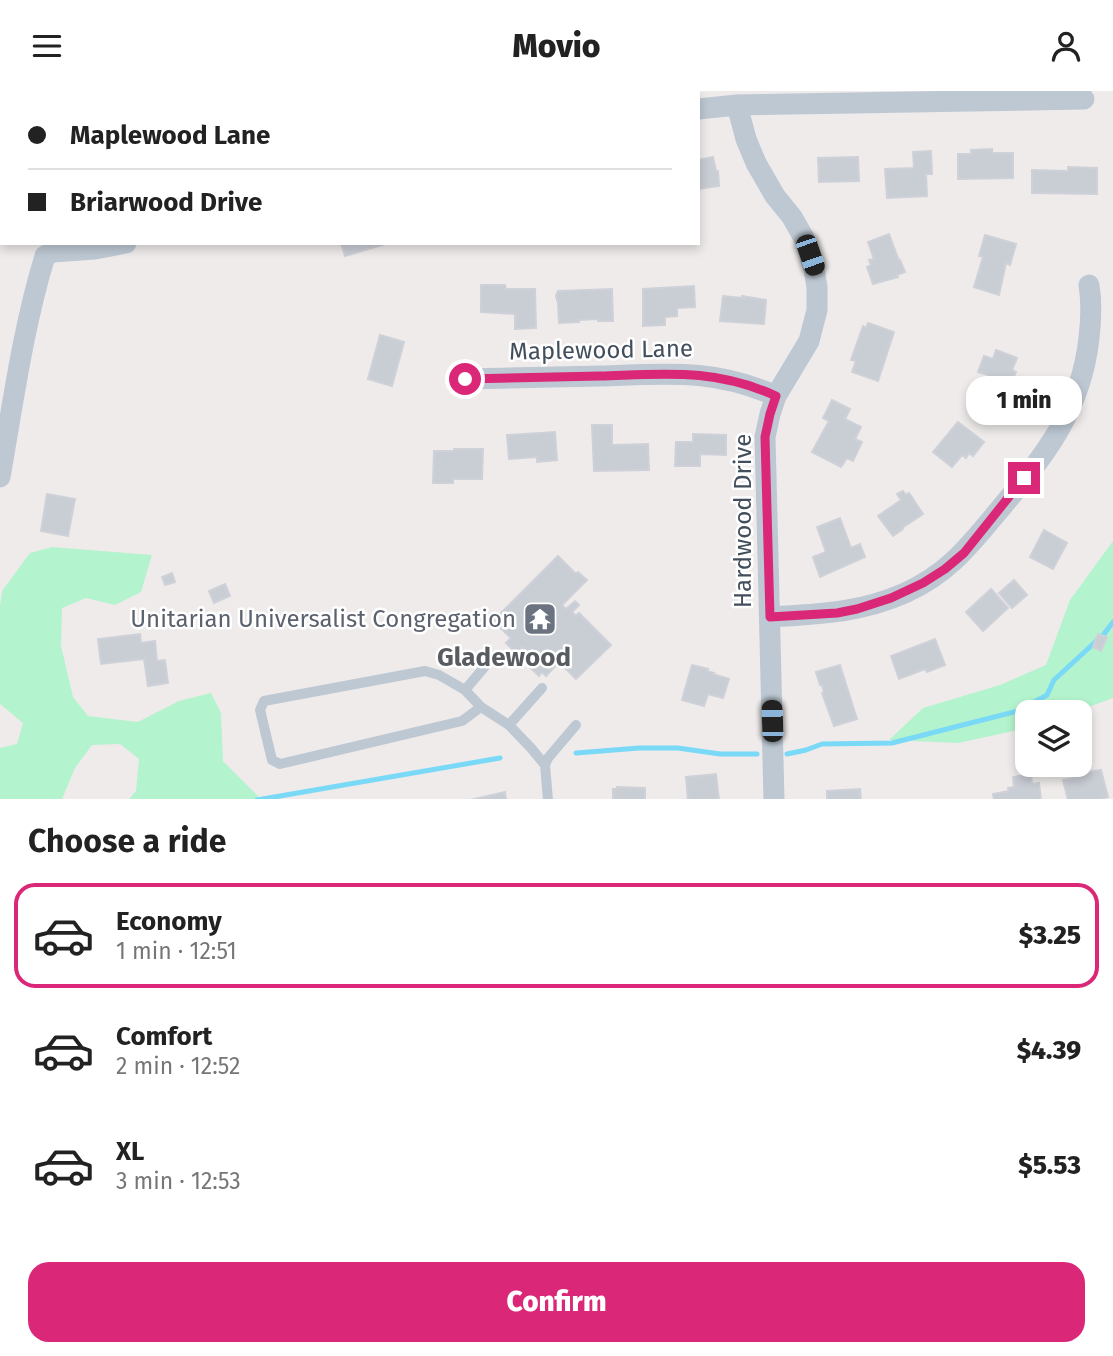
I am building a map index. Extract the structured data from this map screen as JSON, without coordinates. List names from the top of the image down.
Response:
{
  "streets": {
    "street": ["Maplewood Lane", "Hardwood Drive"]
  },
  "crossings": [
    ["Maplewood Lane", "Hardwood Drive"]
  ],
  "districts": ["Gladewood"],
  "places": {
    "temple": ["Unitarian Universalist Congregation"]
  },
  "page": {
    "header": "Movio",
    "banner": ["Maplewood Lane", "Briarwood Drive"],
    "bubble": "1 min",
    "heading": "Choose a ride",
    "list": [
      {
        "name": "Economy",
        "note": "1 min · 12:51",
        "value": "$3.25"
      },
      {
        "name": "Comfort",
        "note": "2 min · 12:52",
        "value": "$4.39"
      },
      {
        "name": "XL",
        "note": "3 min · 12:53",
        "value": "$5.53"
      }
    ],
    "buttons": "Confirm"
  }
}
